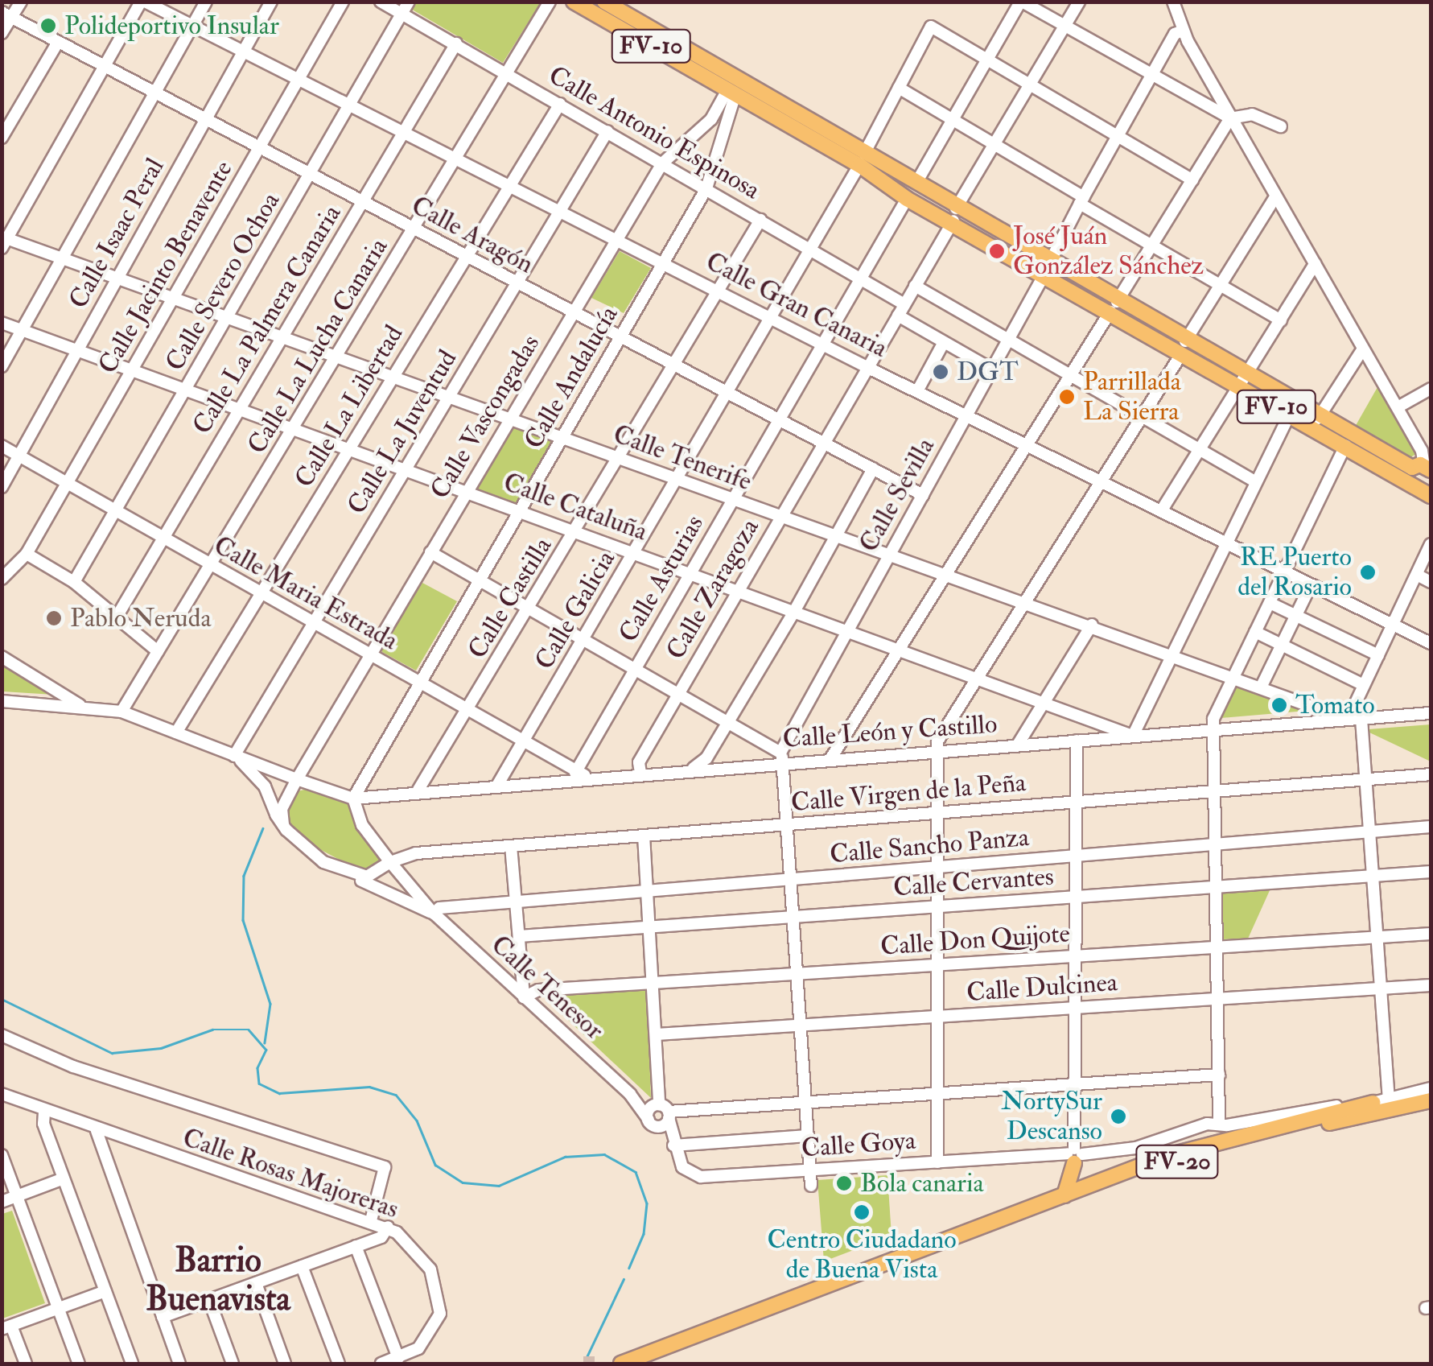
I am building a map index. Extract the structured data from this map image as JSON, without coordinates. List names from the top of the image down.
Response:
{
  "streets": {
    "main road": ["FV-10", "FV-20"],
    "street": [
      "Calle Antonio Espinosa",
      "Calle Isaac Peral",
      "Calle Aragón",
      "Calle Jacinto Benavente",
      "Calle Severo Ochoa",
      "Calle Gran Canaria",
      "Calle La Palmera Canaria",
      "Calle La Lucha Canaria",
      "Calle Andalucía",
      "Calle La Libertad",
      "Calle Vascongadas",
      "Calle La Juventud",
      "Calle Tenerife",
      "Calle Sevilla",
      "Calle Cataluña",
      "Calle Asturias",
      "Calle Zaragoza",
      "Calle Maria Estrada",
      "Calle Castilla",
      "Calle Galicia",
      "Calle León y Castillo",
      "Calle Virgen de la Peña",
      "Calle Sancho Panza",
      "Calle Cervantes",
      "Calle Don Quijote",
      "Calle Tenesor",
      "Calle Dulcinea",
      "Calle Goya",
      "Calle Rosas Majoreras"
    ]
  },
  "crossings": [
    ["FV-10", "Calle Andalucía"],
    ["FV-10", "Calle Vascongadas"],
    ["FV-10", "Calle Sevilla"],
    ["FV-10", "Calle Asturias"],
    ["FV-10", "Calle Zaragoza"],
    ["FV-10", "Calle Galicia"],
    ["Calle Antonio Espinosa", "Calle Severo Ochoa"],
    ["Calle Antonio Espinosa", "Calle La Palmera Canaria"],
    ["Calle Antonio Espinosa", "Calle La Lucha Canaria"],
    ["Calle Antonio Espinosa", "Calle Andalucía"],
    ["Calle Antonio Espinosa", "Calle La Libertad"],
    ["Calle Antonio Espinosa", "Calle Vascongadas"],
    ["Calle Antonio Espinosa", "Calle La Juventud"],
    ["Calle Antonio Espinosa", "Calle Sevilla"],
    ["Calle Antonio Espinosa", "Calle Asturias"],
    ["Calle Antonio Espinosa", "Calle Zaragoza"],
    ["Calle Antonio Espinosa", "Calle Castilla"],
    ["Calle Antonio Espinosa", "Calle Galicia"],
    ["Calle Isaac Peral", "Calle Aragón"],
    ["Calle Isaac Peral", "Calle Gran Canaria"],
    ["Calle Isaac Peral", "Calle Tenerife"],
    ["Calle Isaac Peral", "Calle Cataluña"],
    ["Calle Isaac Peral", "Calle Maria Estrada"],
    ["Calle Aragón", "Calle Jacinto Benavente"],
    ["Calle Aragón", "Calle Severo Ochoa"],
    ["Calle Aragón", "Calle La Palmera Canaria"],
    ["Calle Aragón", "Calle La Lucha Canaria"],
    ["Calle Aragón", "Calle Andalucía"],
    ["Calle Aragón", "Calle La Libertad"],
    ["Calle Aragón", "Calle Vascongadas"],
    ["Calle Aragón", "Calle La Juventud"],
    ["Calle Aragón", "Calle Sevilla"],
    ["Calle Aragón", "Calle Asturias"],
    ["Calle Aragón", "Calle Zaragoza"],
    ["Calle Aragón", "Calle Castilla"],
    ["Calle Aragón", "Calle Galicia"],
    ["Calle Jacinto Benavente", "Calle Gran Canaria"],
    ["Calle Jacinto Benavente", "Calle Tenerife"],
    ["Calle Jacinto Benavente", "Calle Cataluña"],
    ["Calle Jacinto Benavente", "Calle Maria Estrada"],
    ["Calle Severo Ochoa", "Calle Gran Canaria"],
    ["Calle Severo Ochoa", "Calle Tenerife"],
    ["Calle Severo Ochoa", "Calle Cataluña"],
    ["Calle Severo Ochoa", "Calle Maria Estrada"],
    ["Calle Gran Canaria", "Calle La Palmera Canaria"],
    ["Calle Gran Canaria", "Calle La Lucha Canaria"],
    ["Calle Gran Canaria", "Calle Andalucía"],
    ["Calle Gran Canaria", "Calle La Libertad"],
    ["Calle Gran Canaria", "Calle Vascongadas"],
    ["Calle Gran Canaria", "Calle La Juventud"],
    ["Calle Gran Canaria", "Calle Sevilla"],
    ["Calle Gran Canaria", "Calle Asturias"],
    ["Calle Gran Canaria", "Calle Zaragoza"],
    ["Calle Gran Canaria", "Calle Castilla"],
    ["Calle Gran Canaria", "Calle Galicia"],
    ["Calle La Palmera Canaria", "Calle Tenerife"],
    ["Calle La Palmera Canaria", "Calle Cataluña"],
    ["Calle La Palmera Canaria", "Calle Maria Estrada"],
    ["Calle La Lucha Canaria", "Calle Tenerife"],
    ["Calle La Lucha Canaria", "Calle Cataluña"],
    ["Calle La Lucha Canaria", "Calle Maria Estrada"],
    ["Calle Andalucía", "Calle Vascongadas"],
    ["Calle Andalucía", "Calle Tenerife"],
    ["Calle Andalucía", "Calle Cataluña"],
    ["Calle Andalucía", "Calle Maria Estrada"],
    ["Calle Andalucía", "Calle León y Castillo"],
    ["Calle Andalucía", "Calle Tenesor"],
    ["Calle La Libertad", "Calle Tenerife"],
    ["Calle La Libertad", "Calle Cataluña"],
    ["Calle La Libertad", "Calle Maria Estrada"],
    ["Calle Vascongadas", "Calle Tenerife"],
    ["Calle Vascongadas", "Calle Cataluña"],
    ["Calle Vascongadas", "Calle Maria Estrada"],
    ["Calle La Juventud", "Calle Tenerife"],
    ["Calle La Juventud", "Calle Cataluña"],
    ["Calle La Juventud", "Calle Maria Estrada"],
    ["Calle Tenerife", "Calle Sevilla"],
    ["Calle Tenerife", "Calle Asturias"],
    ["Calle Tenerife", "Calle Zaragoza"],
    ["Calle Tenerife", "Calle Castilla"],
    ["Calle Tenerife", "Calle Galicia"],
    ["Calle Tenerife", "Calle León y Castillo"],
    ["Calle Sevilla", "Calle Cataluña"],
    ["Calle Sevilla", "Calle León y Castillo"],
    ["Calle Cataluña", "Calle Asturias"],
    ["Calle Cataluña", "Calle Zaragoza"],
    ["Calle Cataluña", "Calle Castilla"],
    ["Calle Cataluña", "Calle Galicia"],
    ["Calle Cataluña", "Calle León y Castillo"],
    ["Calle Asturias", "Calle Maria Estrada"],
    ["Calle Asturias", "Calle Galicia"],
    ["Calle Zaragoza", "Calle León y Castillo"],
    ["Calle Maria Estrada", "Calle Castilla"],
    ["Calle Maria Estrada", "Calle Galicia"],
    ["Calle Maria Estrada", "Calle León y Castillo"],
    ["Calle Castilla", "Calle León y Castillo"],
    ["Calle Galicia", "Calle León y Castillo"],
    ["Calle León y Castillo", "Calle Tenesor"],
    ["Calle Virgen de la Peña", "Calle Tenesor"],
    ["Calle Virgen de la Peña", "Calle Goya"],
    ["Calle Sancho Panza", "Calle Tenesor"],
    ["Calle Sancho Panza", "Calle Goya"],
    ["Calle Cervantes", "Calle Goya"],
    ["Calle Don Quijote", "Calle Tenesor"],
    ["Calle Don Quijote", "Calle Goya"],
    ["Calle Tenesor", "Calle Goya"],
    ["Calle Dulcinea", "Calle Goya"]
  ],
  "districts": ["Barrio Buenavista"],
  "places": [
    "Polideportivo Insular",
    "José Juán González Sánchez",
    "DGT",
    "Parrillada La Sierra",
    "RE Puerto del Rosario",
    "Pablo Neruda",
    "Tomato",
    "NortySur Descanso",
    "Bola canaria",
    "Centro Ciudadano de Buena Vista"
  ]
}
